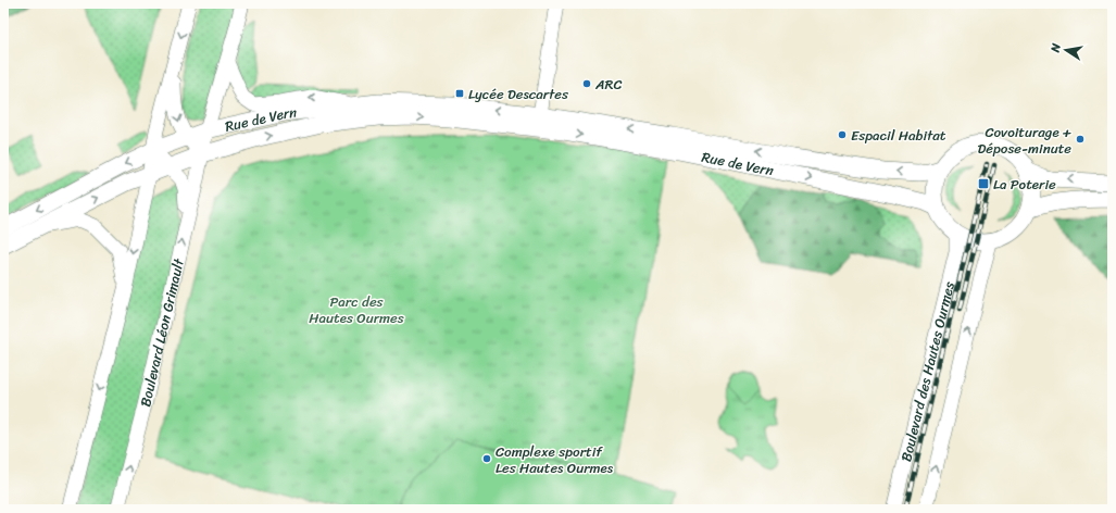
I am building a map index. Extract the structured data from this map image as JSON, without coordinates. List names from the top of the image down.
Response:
{
  "streets": {
    "main road": ["Rue de Vern", "Boulevard Léon Grimault", "Boulevard des Hautes Ourmes"]
  },
  "crossings": [
    ["Rue de Vern", "Boulevard Léon Grimault"],
    ["Rue de Vern", "Boulevard des Hautes Ourmes"]
  ],
  "parks": ["Parc des Hautes Ourmes"],
  "places": {
    "other": [
      "ARC",
      "Espacil Habitat",
      "Covoiturage + Dépose-minute",
      "Complexe sportif Les Hautes Ourmes"
    ],
    "transit": ["Lycée Descartes", "La Poterie"]
  },
  "north": "left"
}
